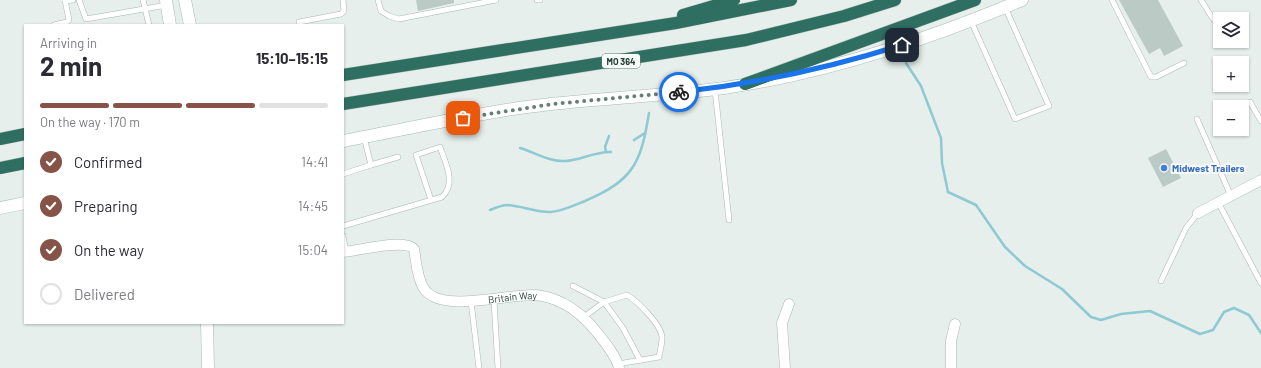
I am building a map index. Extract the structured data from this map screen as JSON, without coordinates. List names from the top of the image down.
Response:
{
  "streets": {
    "highway": ["MO 364"],
    "street": ["Britain Way"]
  },
  "places": ["Midwest Trailers"],
  "page": {
    "map_buttons": ["+", "−"],
    "heading": ["2 min", "Arriving in", "15:10–15:15"],
    "bar": "On the way · 170 m",
    "list": [
      ["Confirmed", "14:41"],
      ["Preparing", "14:45"],
      ["On the way", "15:04"],
      "Delivered"
    ]
  }
}
